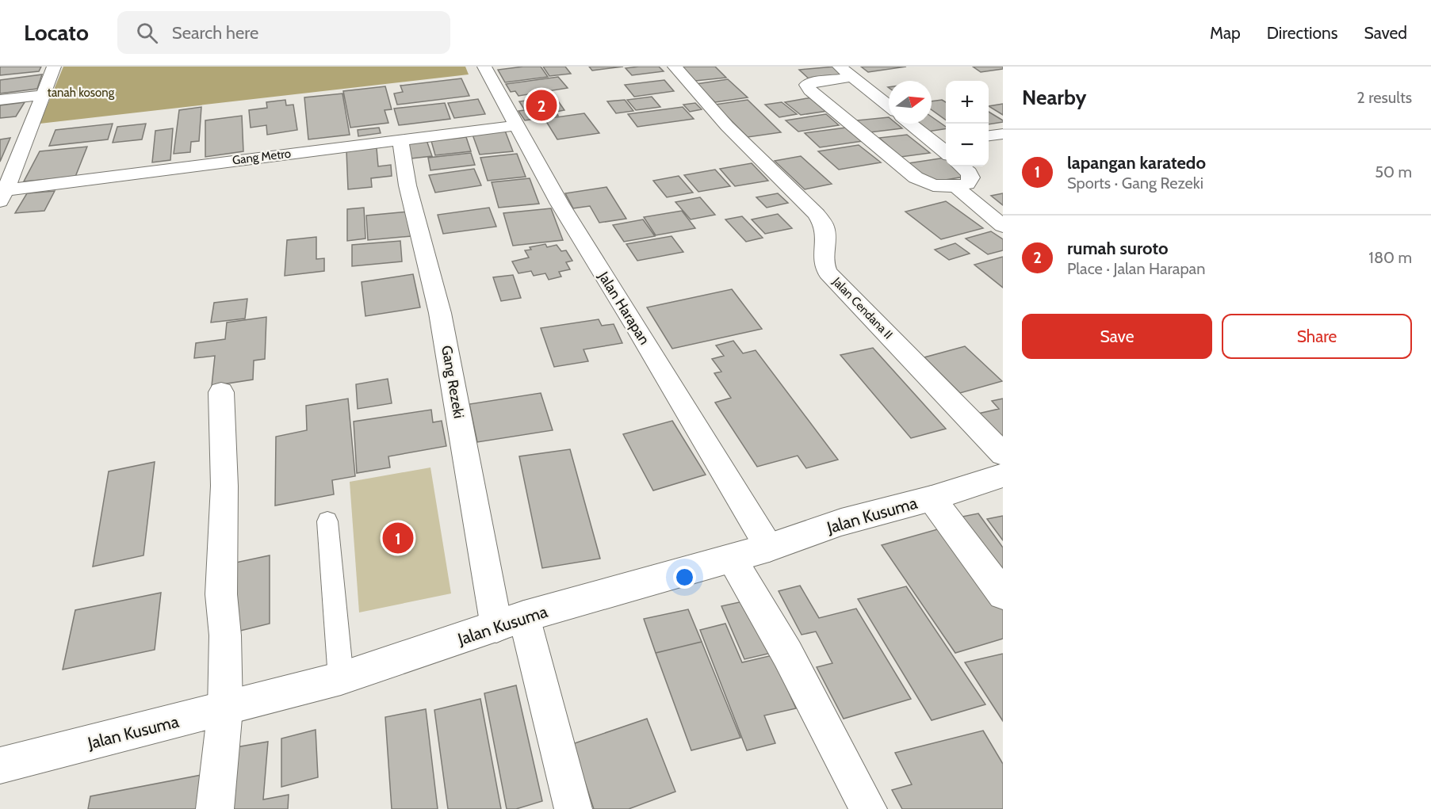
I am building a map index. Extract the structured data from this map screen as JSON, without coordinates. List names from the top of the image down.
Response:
{
  "streets": {
    "street": [
      "Gang Metro",
      "Jalan Harapan",
      "Jalan Cendana II",
      "Gang Rezeki",
      "Jalan Kusuma"
    ]
  },
  "crossings": [
    ["Gang Metro", "Jalan Harapan"],
    ["Gang Metro", "Gang Rezeki"],
    ["Jalan Harapan", "Jalan Kusuma"],
    ["Gang Rezeki", "Jalan Kusuma"]
  ],
  "parks": ["tanah kosong"],
  "north": "right",
  "page": {
    "header": "Locato",
    "search": "Search here",
    "nav": ["Map", "Directions", "Saved"],
    "heading": ["Nearby", "2 results"],
    "map_buttons": ["+", "−"],
    "pins": ["2", "1"],
    "list": [
      {
        "mark": "1",
        "name": "lapangan karatedo",
        "note": "Sports · Gang Rezeki",
        "value": "50 m"
      },
      {
        "mark": "2",
        "name": "rumah suroto",
        "note": "Place · Jalan Harapan",
        "value": "180 m"
      }
    ],
    "buttons": ["Save", "Share"]
  }
}
